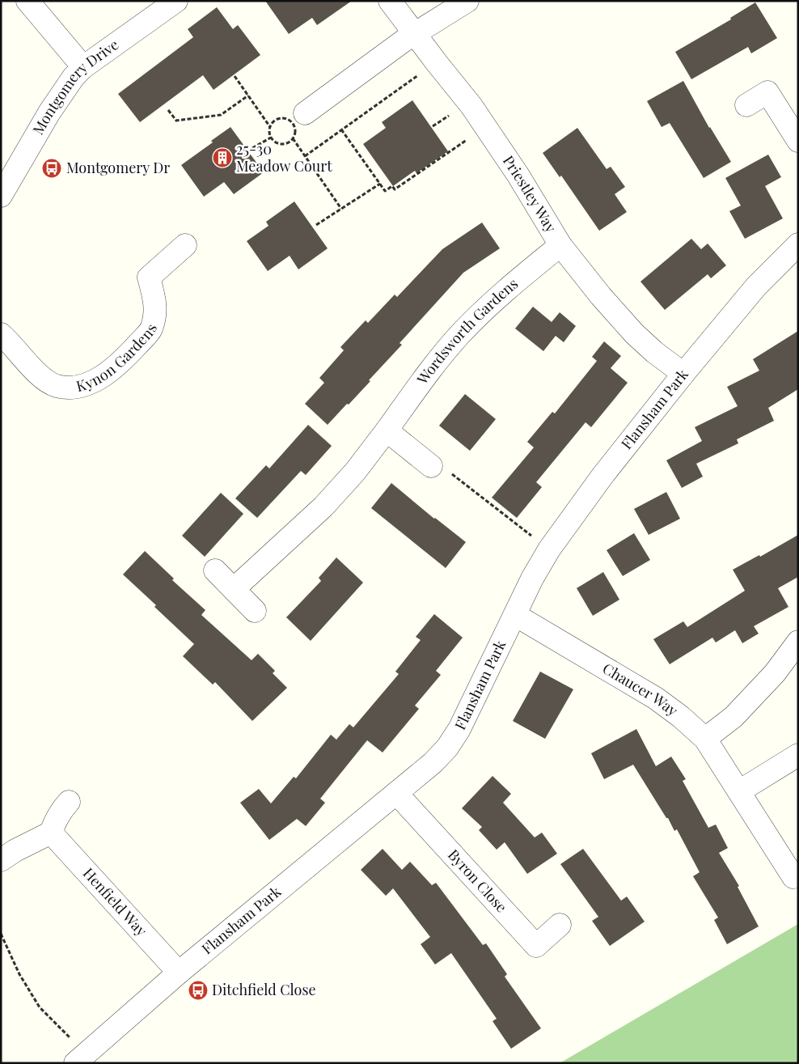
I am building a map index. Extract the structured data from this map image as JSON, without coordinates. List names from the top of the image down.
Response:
{
  "streets": {
    "street": [
      "Montgomery Drive",
      "Priestley Way",
      "Wordsworth Gardens",
      "Kynon Gardens",
      "Flansham Park",
      "Chaucer Way",
      "Byron Close",
      "Henfield Way"
    ]
  },
  "crossings": [
    ["Priestley Way", "Wordsworth Gardens"],
    ["Priestley Way", "Flansham Park"],
    ["Flansham Park", "Chaucer Way"],
    ["Flansham Park", "Byron Close"],
    ["Flansham Park", "Henfield Way"]
  ],
  "places": {
    "building": ["25-30 Meadow Court"],
    "bus stop": ["Montgomery Dr", "Ditchfield Close"]
  }
}
